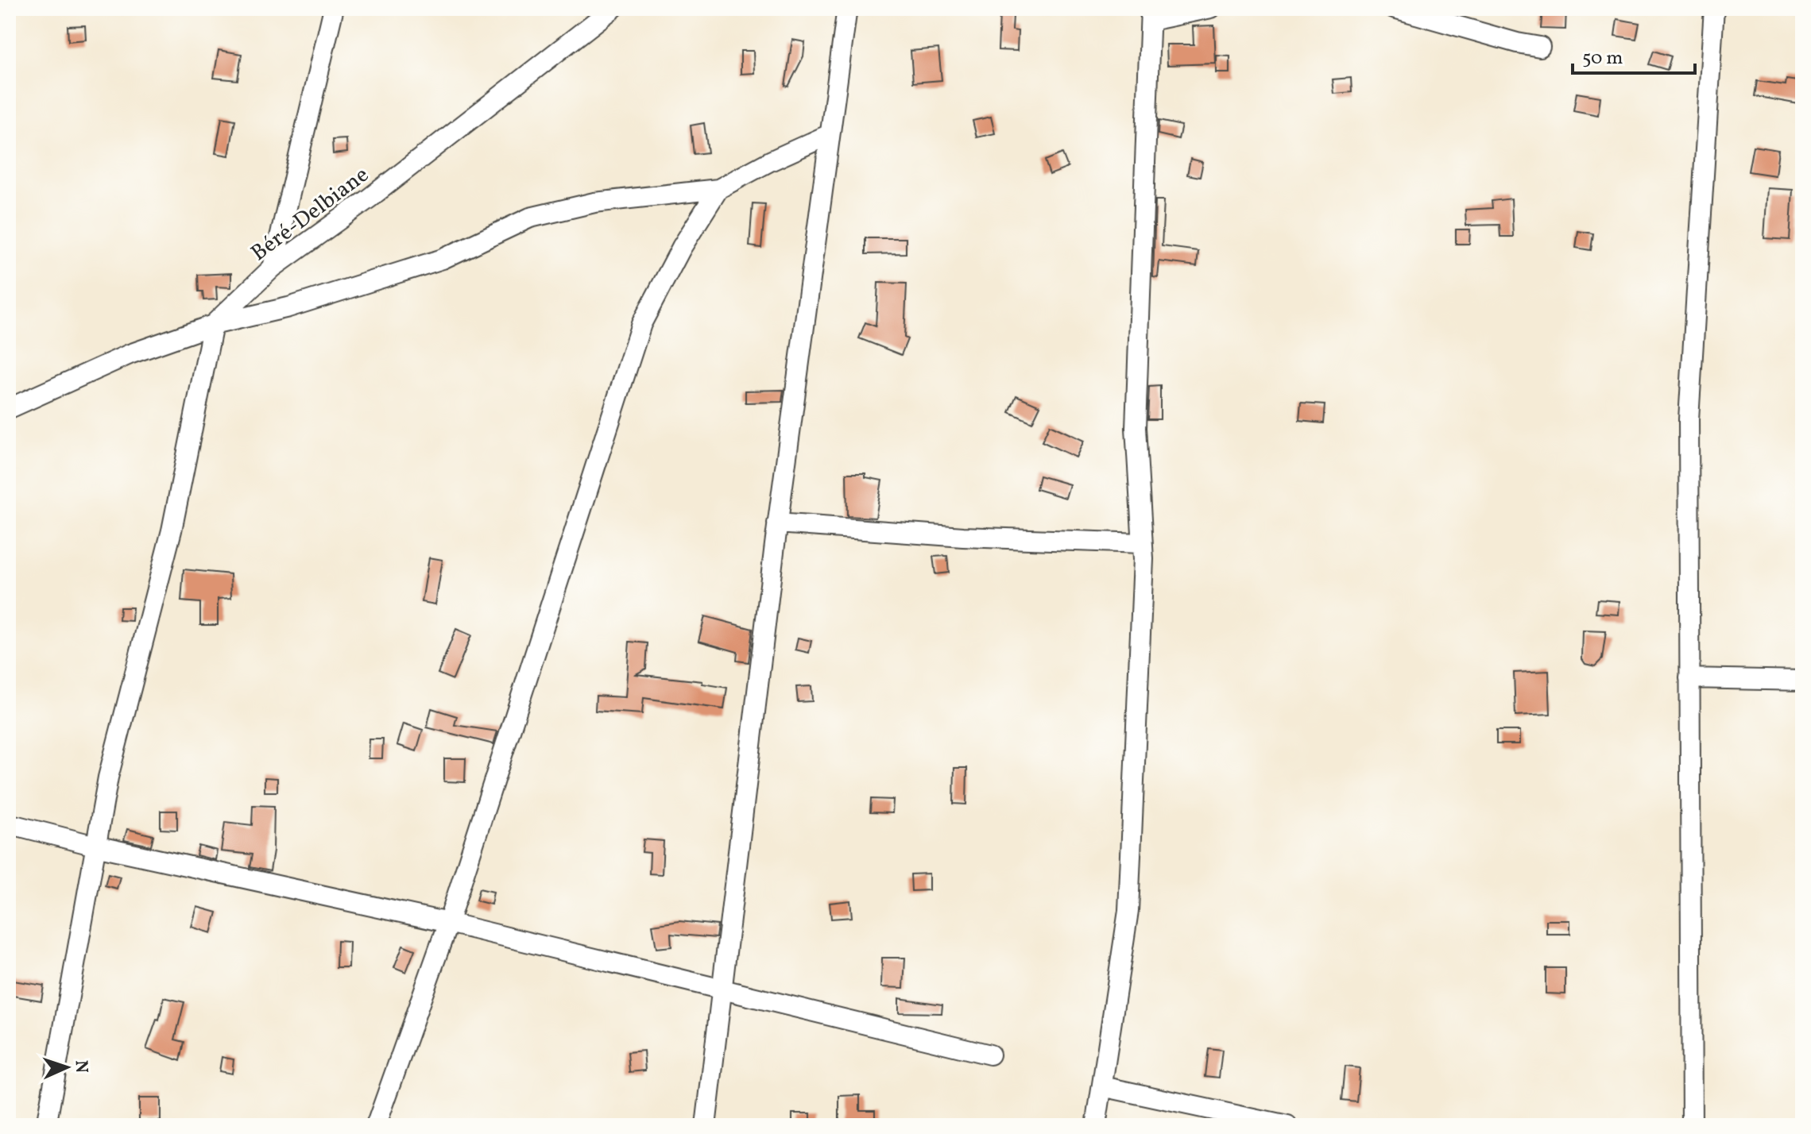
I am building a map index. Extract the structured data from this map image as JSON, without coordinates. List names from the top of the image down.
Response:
{
  "streets": {
    "street": ["Béré-Delbiane"]
  },
  "scale_bar": "50 m",
  "north": "right"
}
